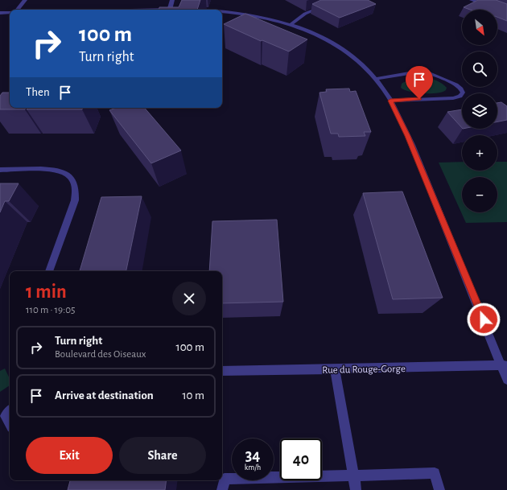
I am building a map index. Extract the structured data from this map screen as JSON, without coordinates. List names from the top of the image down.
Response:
{
  "streets": {
    "street": ["Rue du Rouge-Gorge"]
  },
  "north": "bottom right",
  "page": {
    "map_buttons": ["+", "−"],
    "turn": ["100 m", "Turn right"],
    "then": "Then",
    "heading": ["1 min", "110 m · 19:05"],
    "list": [
      {
        "name": "Turn right",
        "note": "Boulevard des Oiseaux",
        "value": "100 m"
      },
      {
        "name": "Arrive at destination",
        "value": "10 m"
      }
    ],
    "buttons": ["Exit", "Share"],
    "speed": "34 km/h",
    "limit": "40"
  }
}
